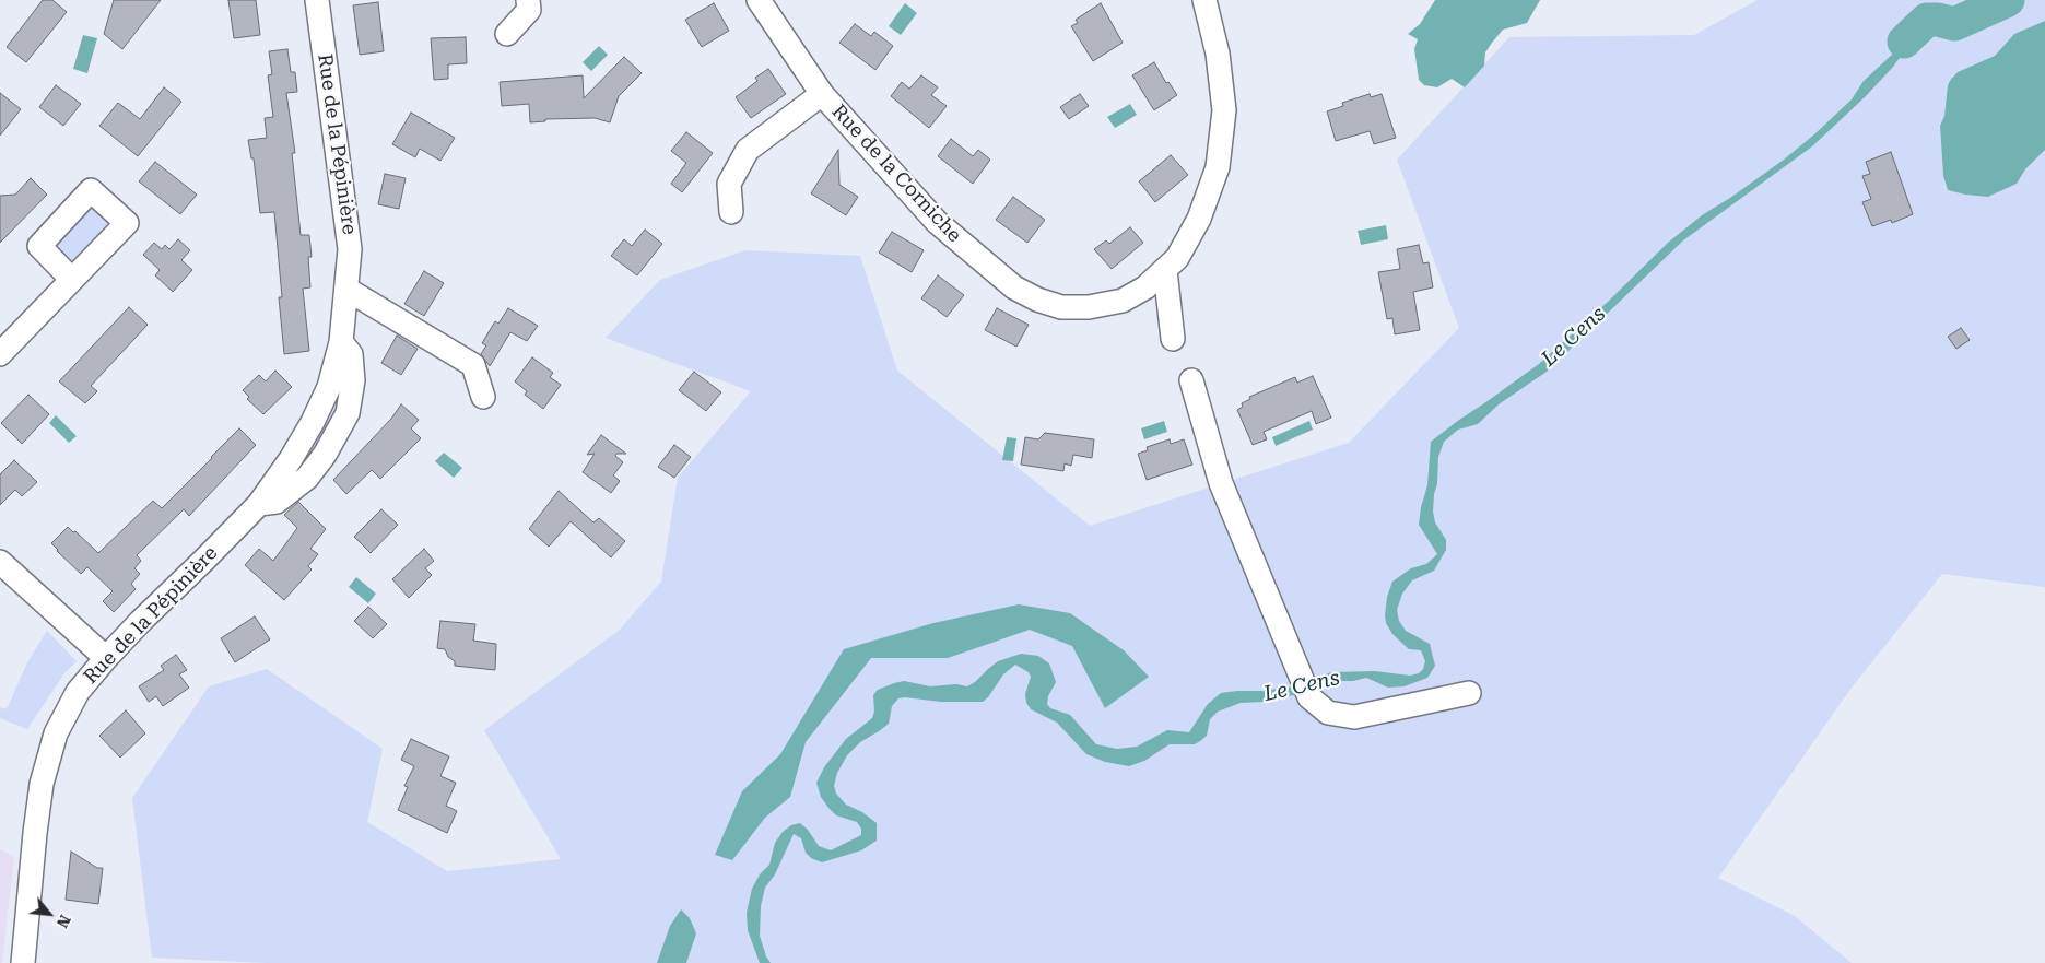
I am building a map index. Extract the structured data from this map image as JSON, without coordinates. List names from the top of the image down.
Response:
{
  "streets": {
    "street": ["Rue de la Pépinière", "Rue de la Corniche"]
  },
  "water": ["Le Cens"],
  "north": "bottom right"
}
